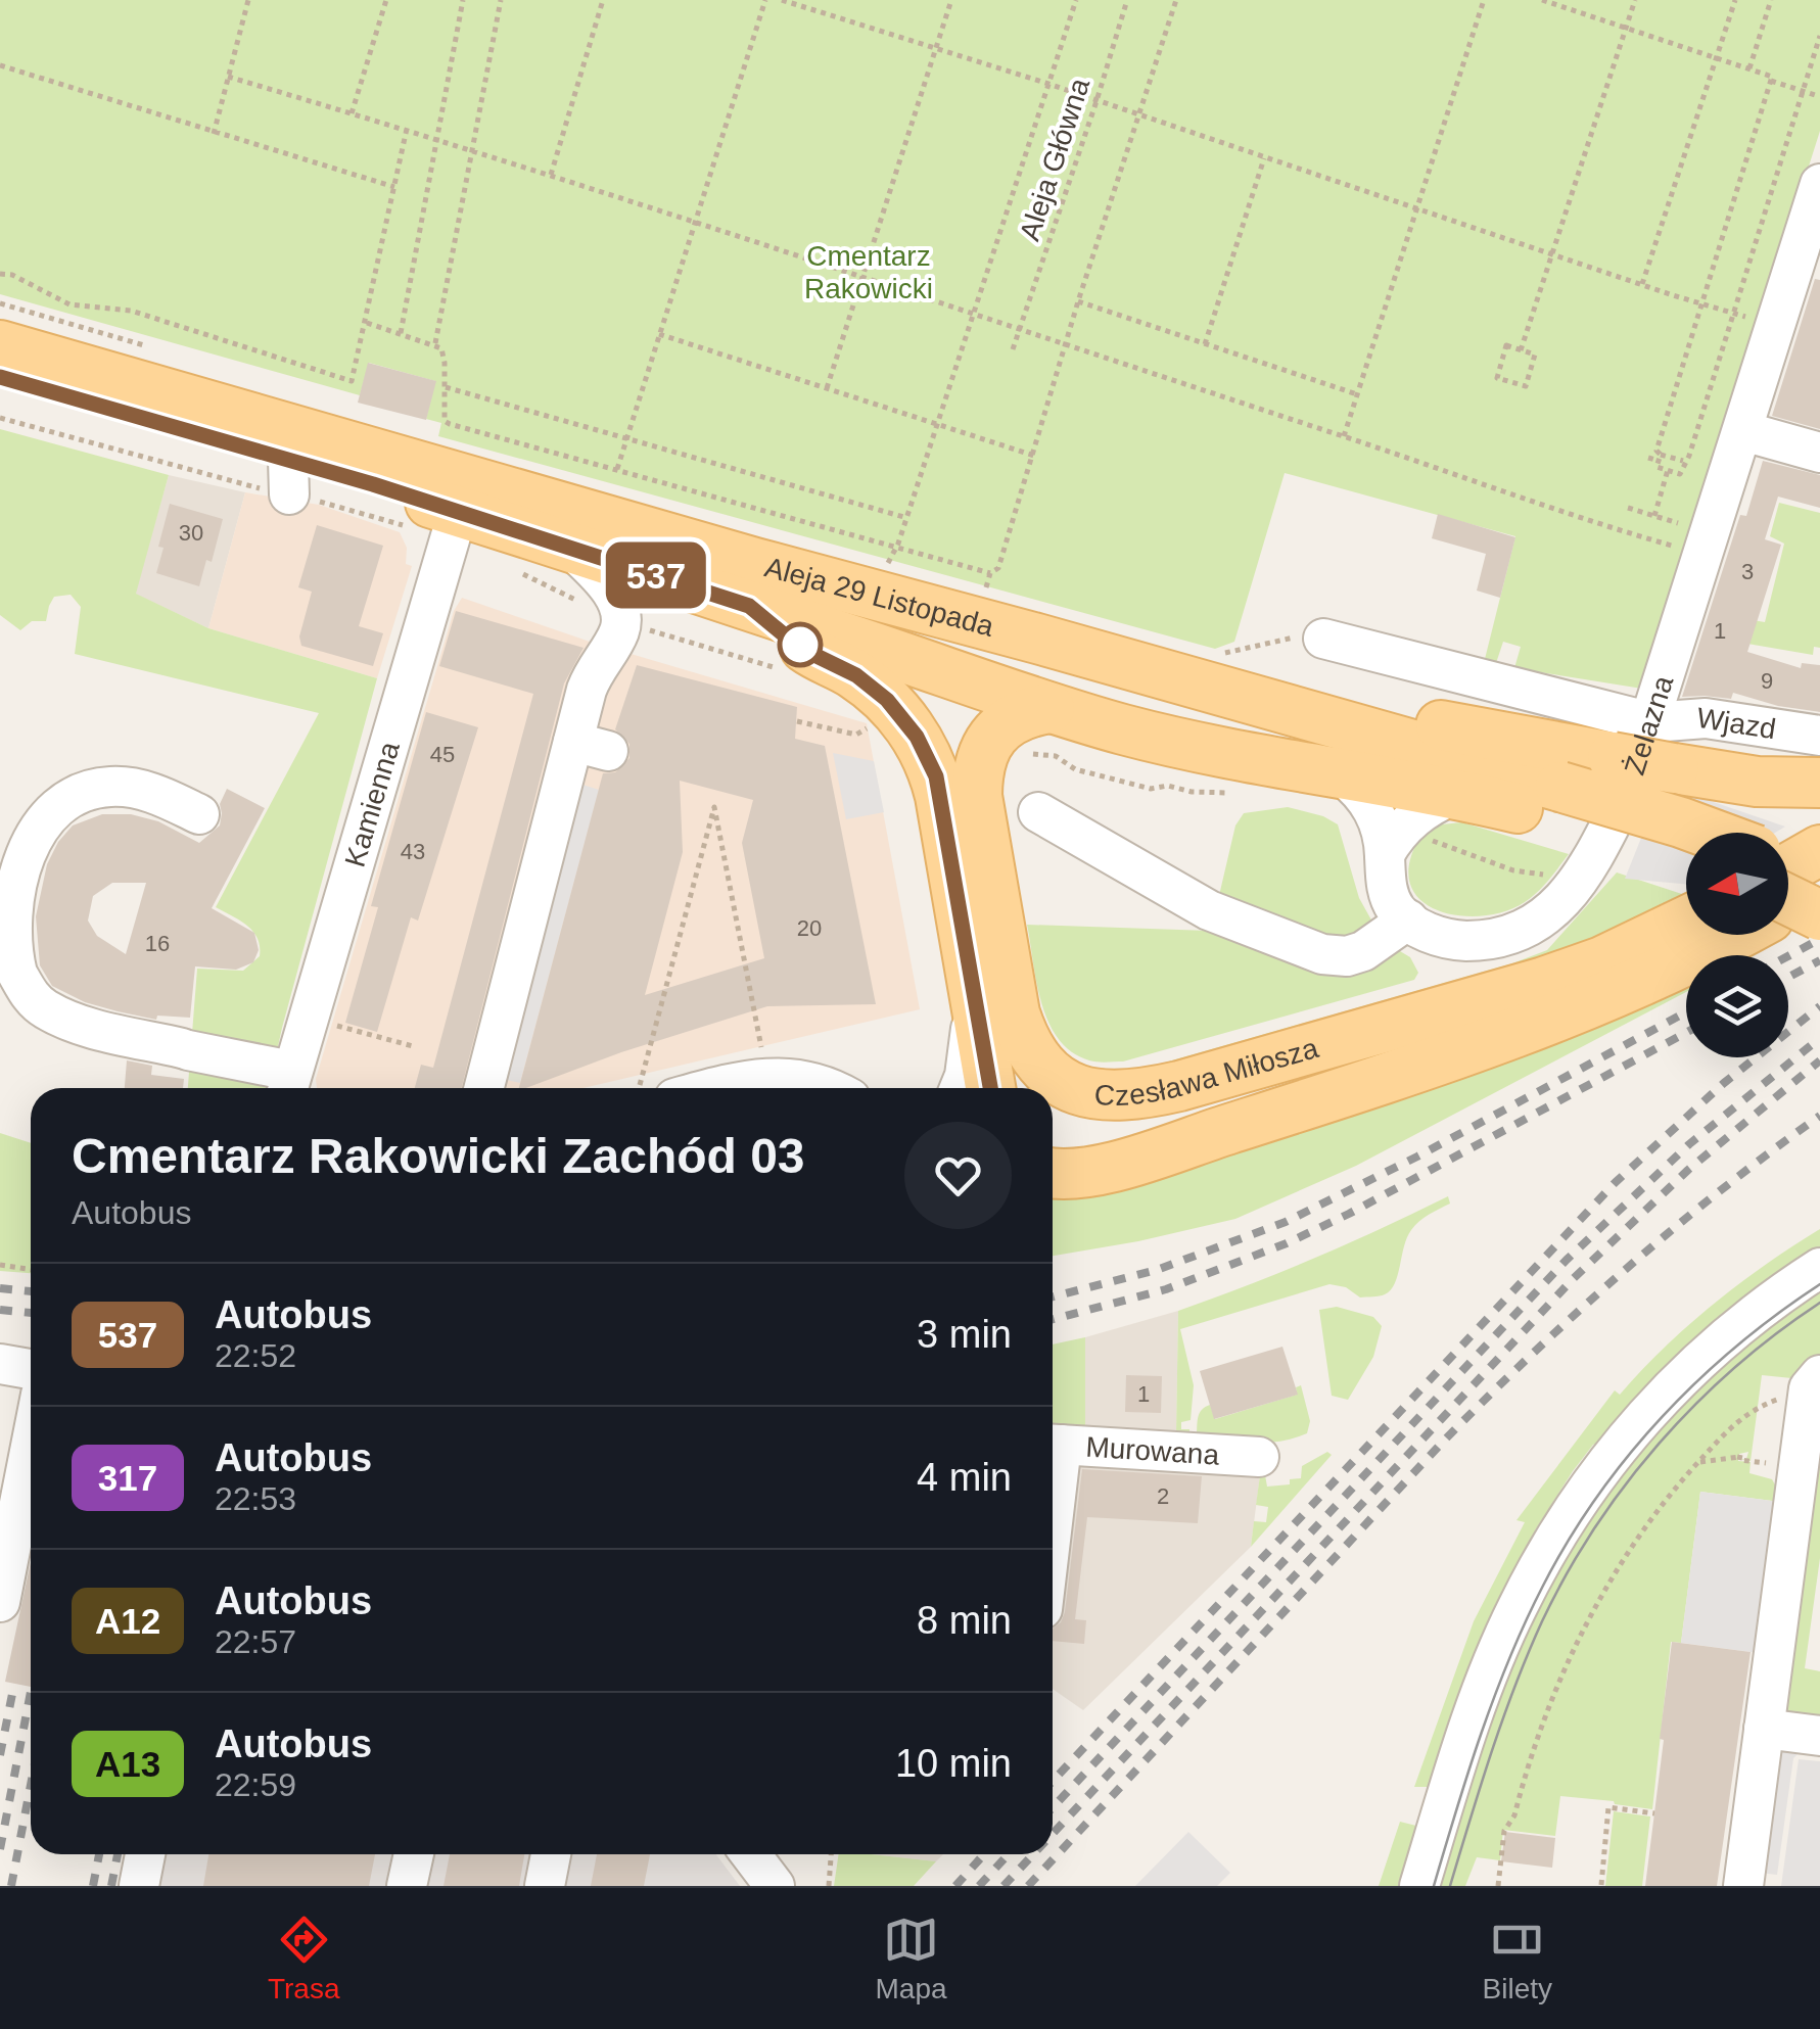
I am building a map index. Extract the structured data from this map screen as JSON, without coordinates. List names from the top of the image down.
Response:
{
  "streets": {
    "main road": ["Aleja 29 Listopada", "Czesława Miłosza"],
    "street": [
      "Żelazna",
      "Wjazd",
      "Kamienna",
      "Murowana"
    ],
    "path": ["Aleja Główna"]
  },
  "crossings": [
    ["Aleja 29 Listopada", "Kamienna"],
    ["Aleja 29 Listopada", "Czesława Miłosza"],
    ["Żelazna", "Wjazd"]
  ],
  "parks": ["Cmentarz Rakowicki"],
  "lines": ["bus line 537"],
  "house_numbers": [
    "30",
    "3",
    "1",
    "9",
    "45",
    "43",
    "20",
    "16",
    "1",
    "2"
  ],
  "north": "left",
  "page": {
    "on_map": "537",
    "heading": ["Cmentarz Rakowicki Zachód 03", "Autobus"],
    "list": [
      {
        "mark": "537",
        "name": "Autobus",
        "note": "22:52",
        "value": "3 min"
      },
      {
        "mark": "317",
        "name": "Autobus",
        "note": "22:53",
        "value": "4 min"
      },
      {
        "mark": "A12",
        "name": "Autobus",
        "note": "22:57",
        "value": "8 min"
      },
      {
        "mark": "A13",
        "name": "Autobus",
        "note": "22:59",
        "value": "10 min"
      }
    ],
    "tabs": ["Trasa", "Mapa", "Bilety"]
  }
}
